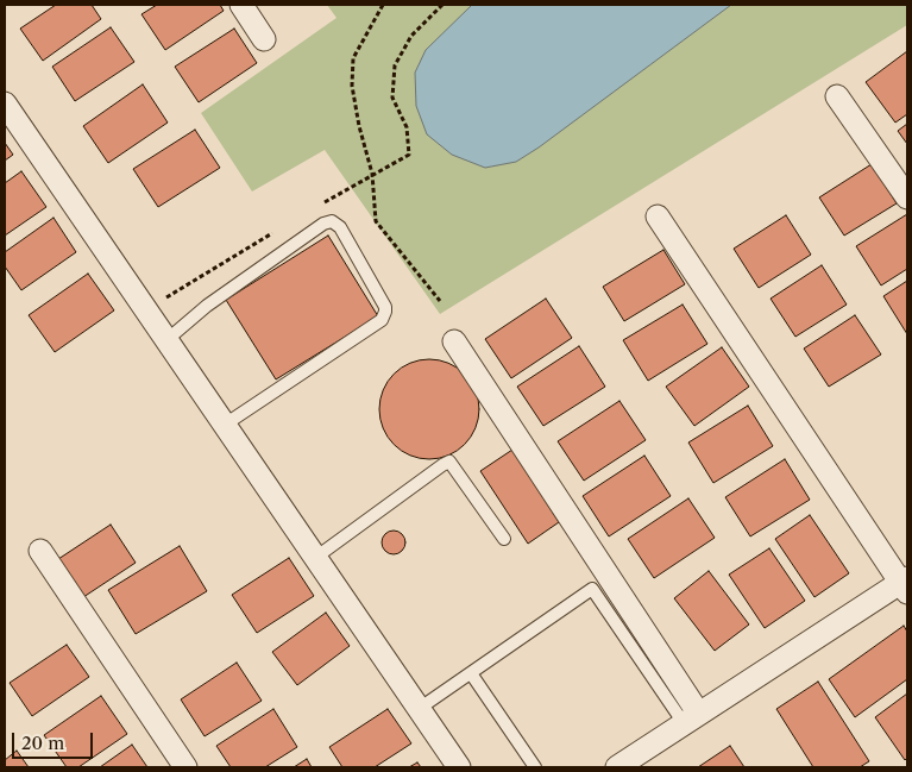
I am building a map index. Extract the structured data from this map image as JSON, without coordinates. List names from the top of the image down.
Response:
{
  "scale_bar": "20 m"
}
